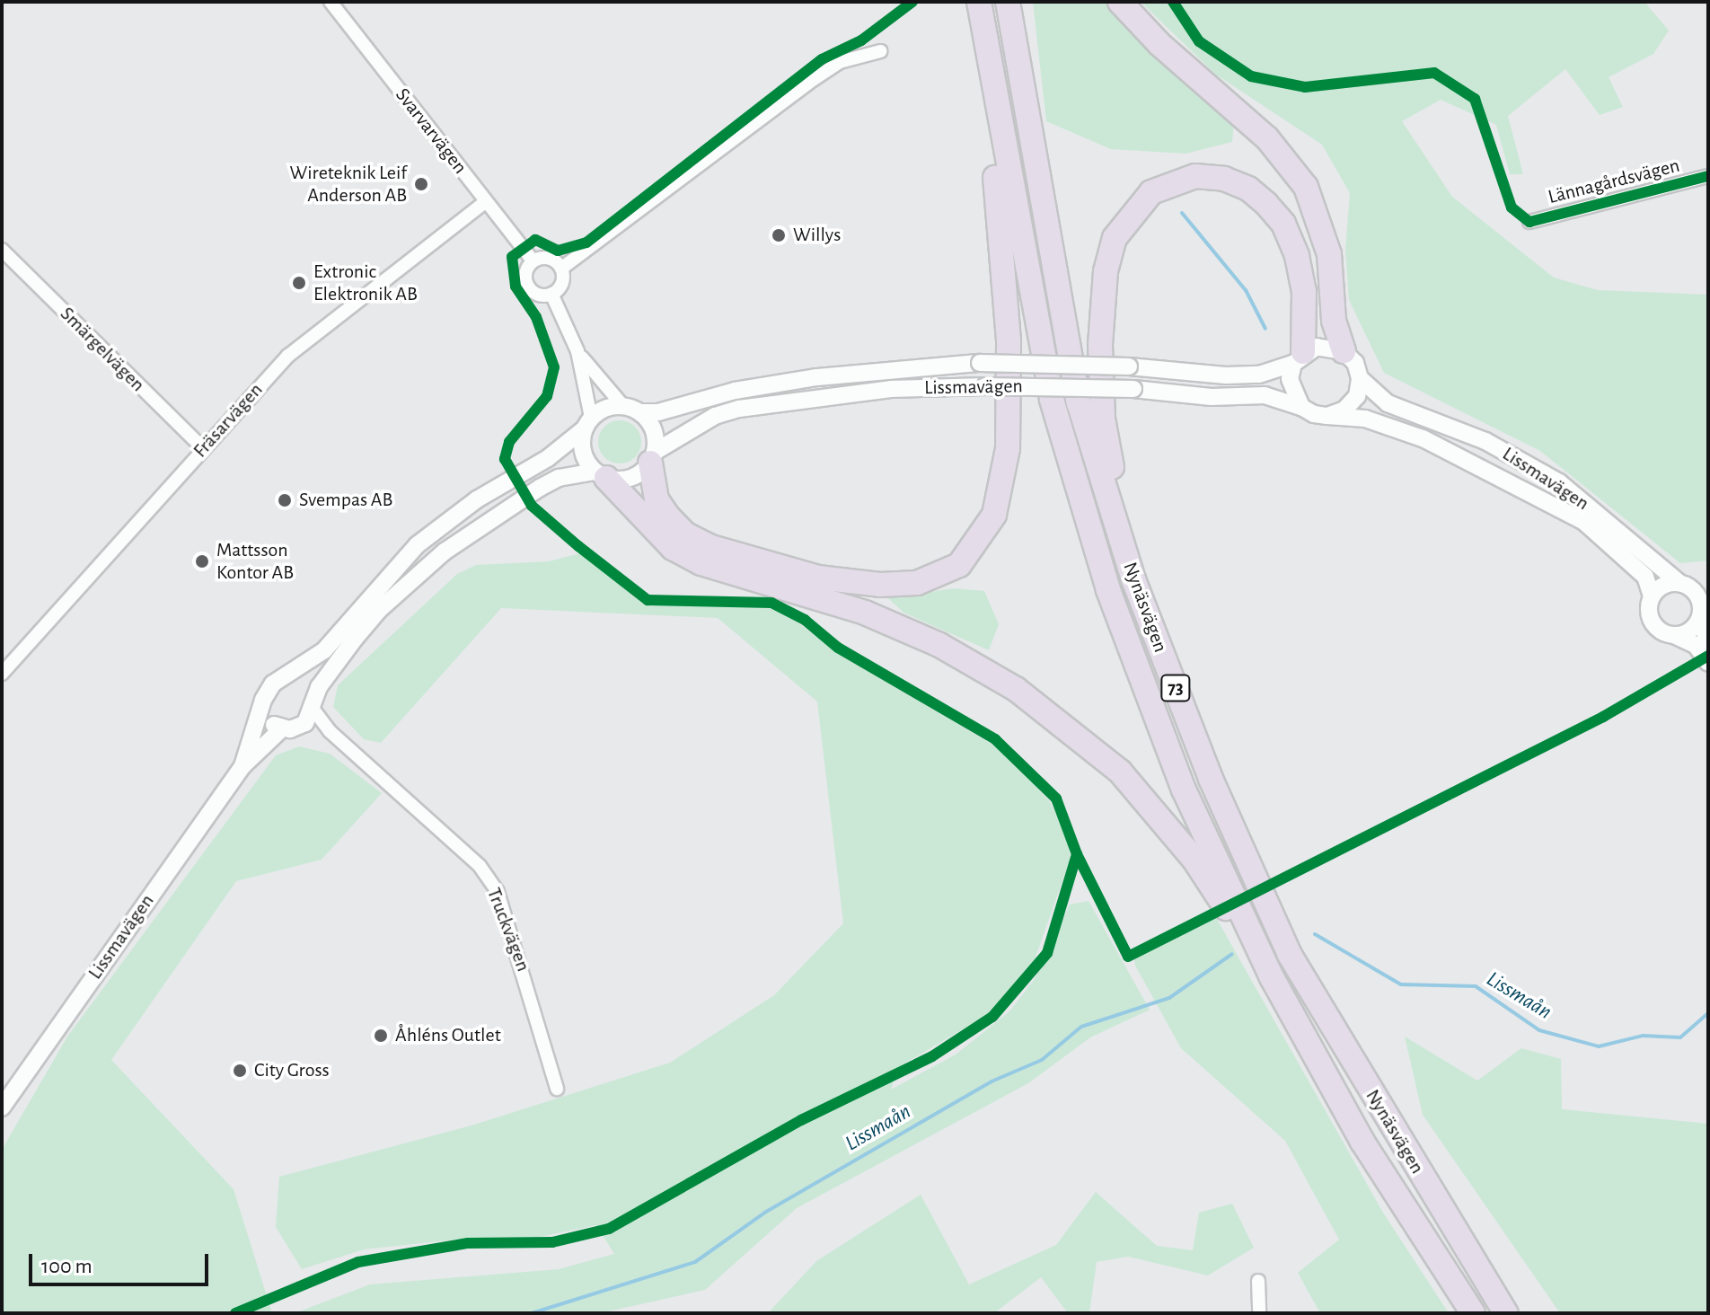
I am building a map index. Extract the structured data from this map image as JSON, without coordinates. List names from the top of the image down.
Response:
{
  "streets": {
    "highway": ["Nynäsvägen", "73"],
    "street": [
      "Svarvarvägen",
      "Lännagårdsvägen",
      "Smärgelvägen",
      "Lissmavägen",
      "Fräsarvägen",
      "Truckvägen"
    ]
  },
  "crossings": [
    ["Svarvarvägen", "Fräsarvägen"],
    ["Smärgelvägen", "Fräsarvägen"],
    ["Lissmavägen", "Truckvägen"]
  ],
  "water": ["Lissmaån"],
  "places": [
    "Wireteknik Leif Anderson AB",
    "Willys",
    "Extronic Elektronik AB",
    "Svempas AB",
    "Mattsson Kontor AB",
    "Åhléns Outlet",
    "City Gross"
  ],
  "scale_bar": "100 m"
}
